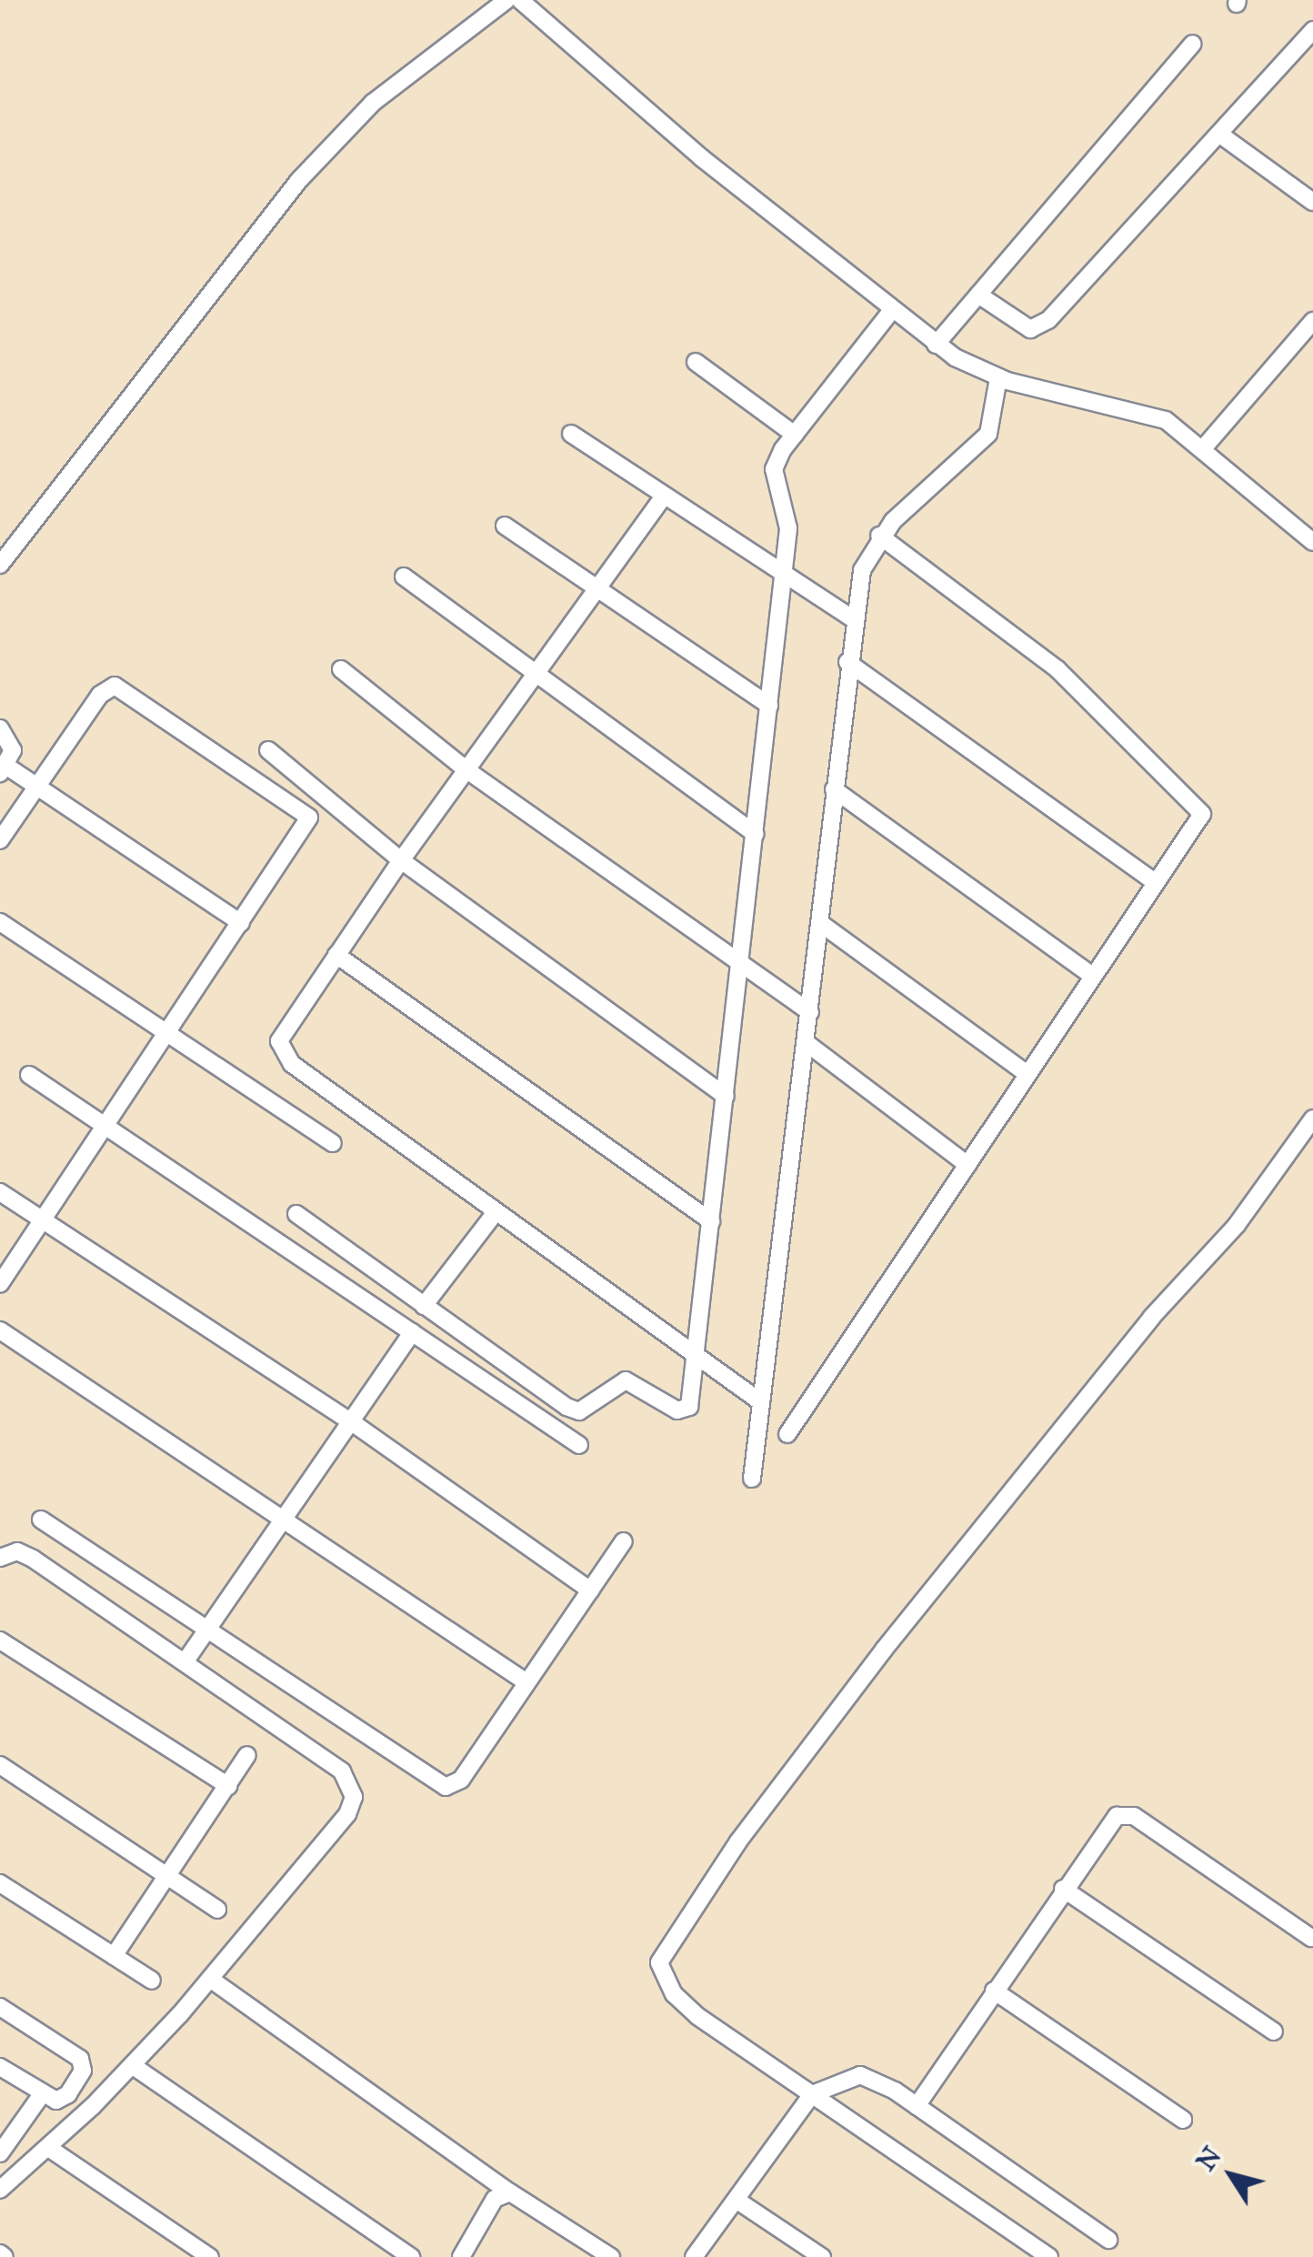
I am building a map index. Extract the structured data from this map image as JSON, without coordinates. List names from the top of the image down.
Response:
{
  "north": "top left"
}
